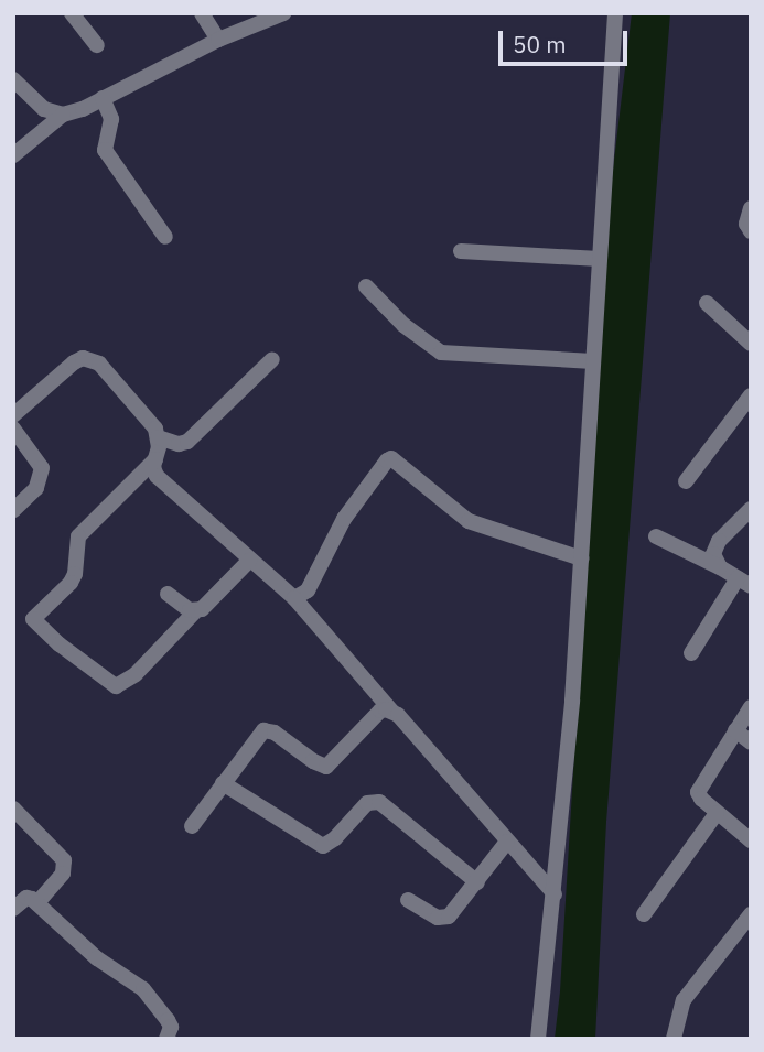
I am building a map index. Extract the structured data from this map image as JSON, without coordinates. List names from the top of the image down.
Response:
{
  "scale_bar": "50 m"
}
